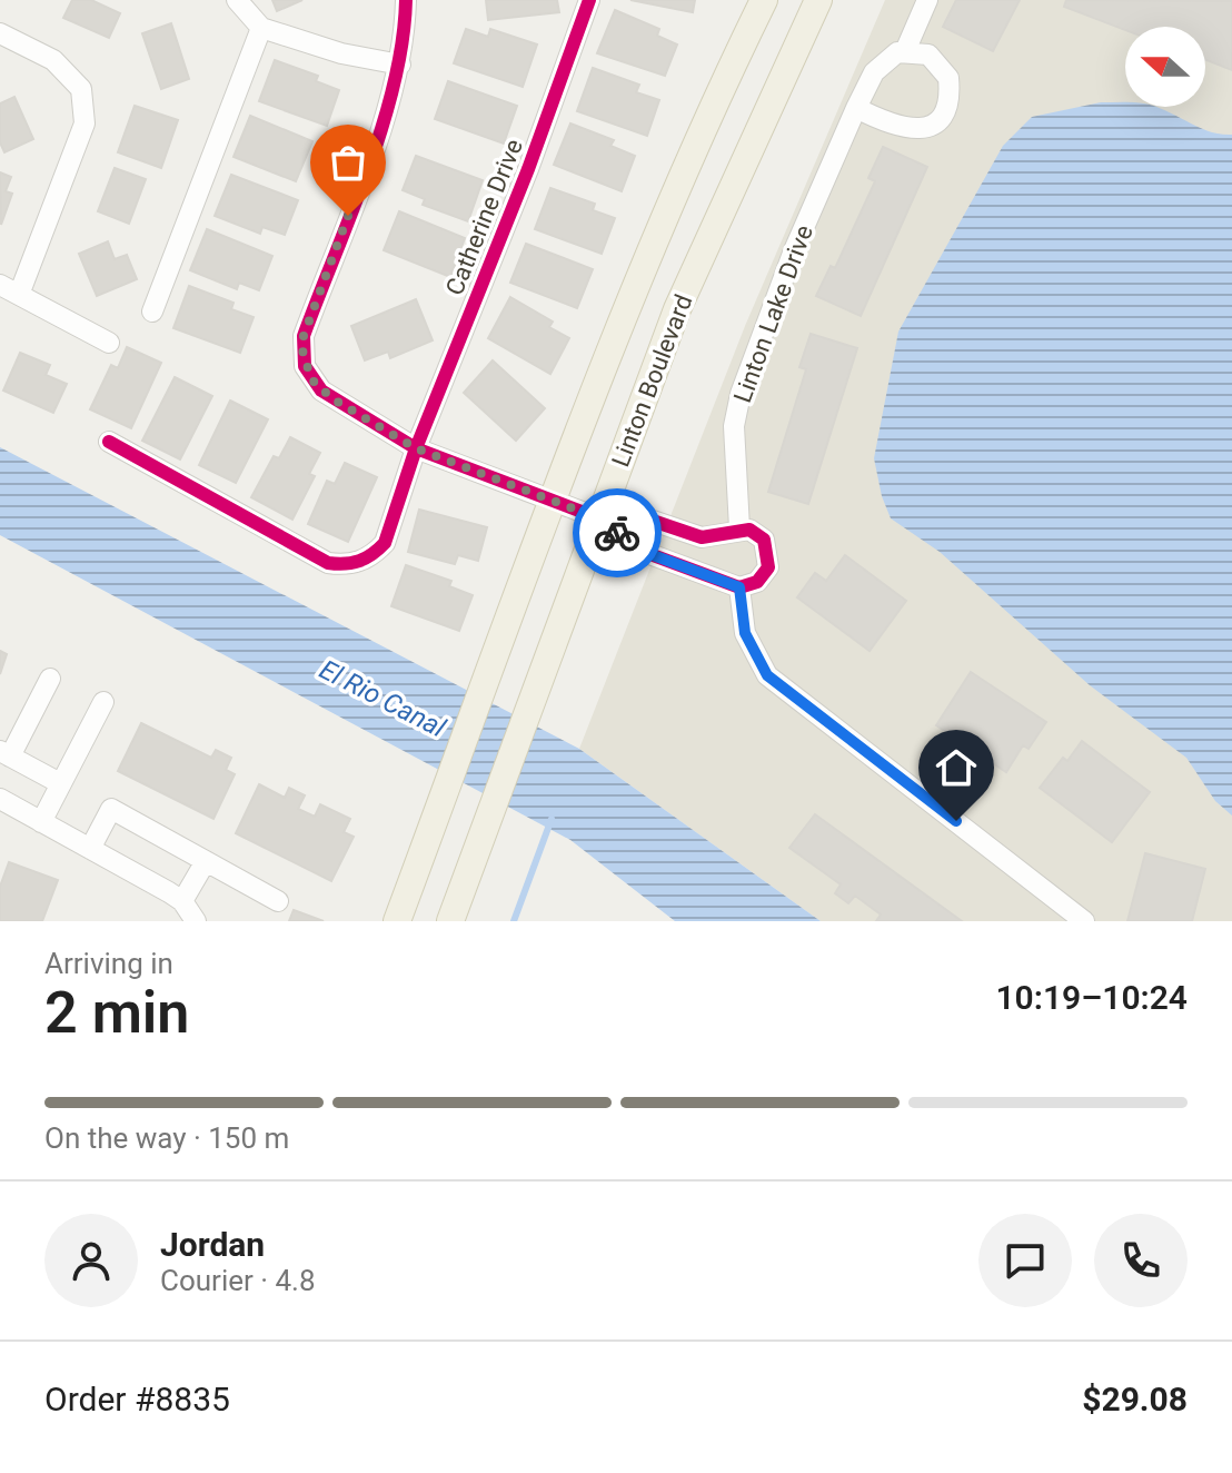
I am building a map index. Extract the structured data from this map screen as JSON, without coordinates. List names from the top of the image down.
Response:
{
  "streets": {
    "main road": ["Linton Boulevard"],
    "street": ["Catherine Drive", "Linton Lake Drive"]
  },
  "water": ["El Rio Canal"],
  "north": "left",
  "page": {
    "heading": ["2 min", "Arriving in", "10:19–10:24"],
    "panel": [
      "Jordan",
      "Courier · 4.8",
      "Order #8835",
      "$29.08"
    ],
    "bar": "On the way · 150 m"
  }
}
